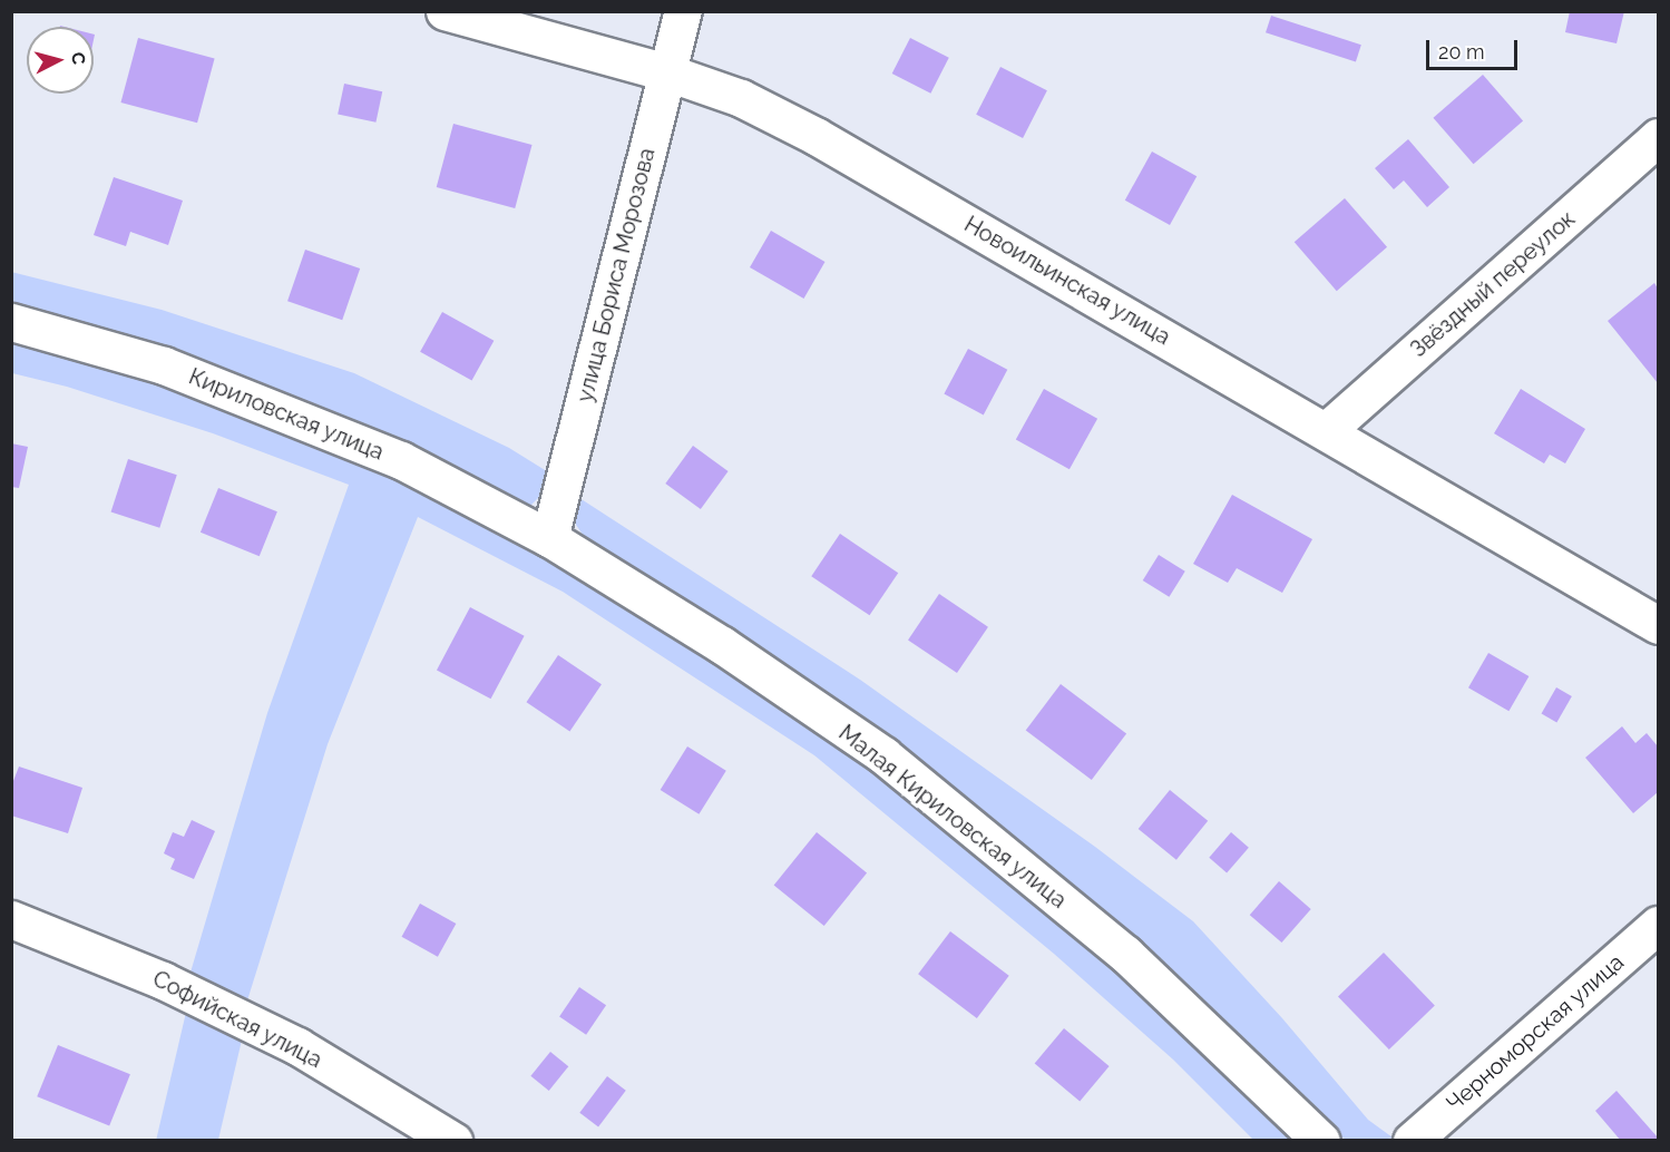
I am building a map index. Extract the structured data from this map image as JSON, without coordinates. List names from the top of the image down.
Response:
{
  "streets": {
    "street": [
      "улица Бориса Морозова",
      "Новоильинская улица",
      "Звёздный переулок",
      "Кириловская улица",
      "Малая Кириловская улица",
      "Софийская улица",
      "Черноморская улица"
    ]
  },
  "crossings": [
    ["улица Бориса Морозова", "Новоильинская улица"],
    ["улица Бориса Морозова", "Кириловская улица"],
    ["улица Бориса Морозова", "Малая Кириловская улица"],
    ["Новоильинская улица", "Звёздный переулок"],
    ["Кириловская улица", "Малая Кириловская улица"]
  ],
  "scale_bar": "20 m",
  "north": "right"
}
